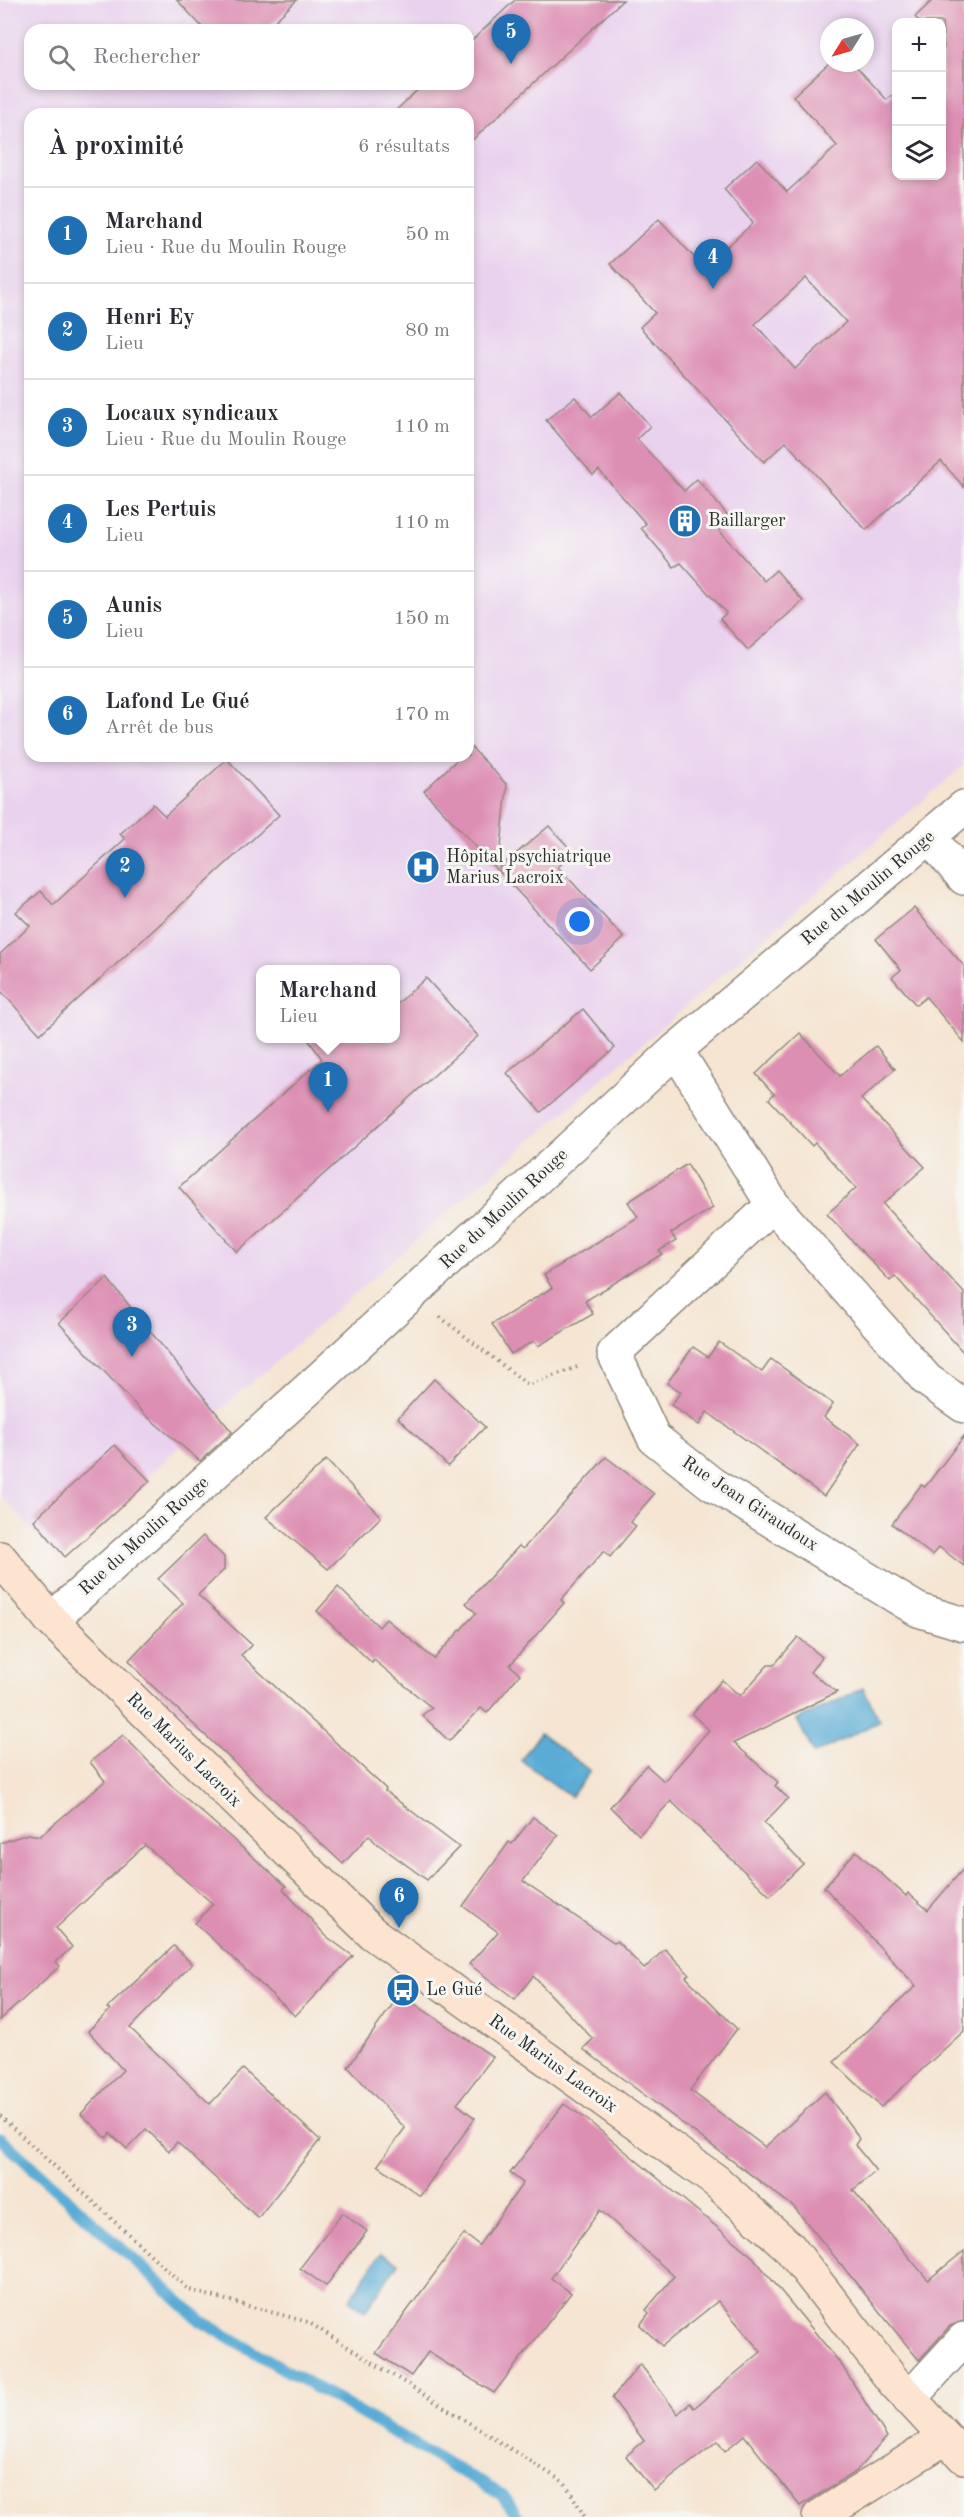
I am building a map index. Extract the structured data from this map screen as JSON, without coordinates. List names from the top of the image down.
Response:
{
  "streets": {
    "main road": ["Rue Marius Lacroix"],
    "street": ["Rue du Moulin Rouge", "Rue Jean Giraudoux"]
  },
  "crossings": [
    ["Rue du Moulin Rouge", "Rue Marius Lacroix"]
  ],
  "places": {
    "building": ["Baillarger"],
    "hospital": ["Hôpital psychiatrique Marius Lacroix"],
    "bus stop": ["Le Gué"]
  },
  "north": "bottom left",
  "page": {
    "pins": [
      "5",
      "4",
      "2",
      "1",
      "3",
      "6"
    ],
    "map_buttons": ["+", "−"],
    "search": "Rechercher",
    "heading": ["À proximité", "6 résultats"],
    "list": [
      {
        "mark": "1",
        "name": "Marchand",
        "note": "Lieu · Rue du Moulin Rouge",
        "value": "50 m"
      },
      {
        "mark": "2",
        "name": "Henri Ey",
        "note": "Lieu",
        "value": "80 m"
      },
      {
        "mark": "3",
        "name": "Locaux syndicaux",
        "note": "Lieu · Rue du Moulin Rouge",
        "value": "110 m"
      },
      {
        "mark": "4",
        "name": "Les Pertuis",
        "note": "Lieu",
        "value": "110 m"
      },
      {
        "mark": "5",
        "name": "Aunis",
        "note": "Lieu",
        "value": "150 m"
      },
      {
        "mark": "6",
        "name": "Lafond Le Gué",
        "note": "Arrêt de bus",
        "value": "170 m"
      }
    ],
    "popup": ["Marchand", "Lieu"]
  }
}
